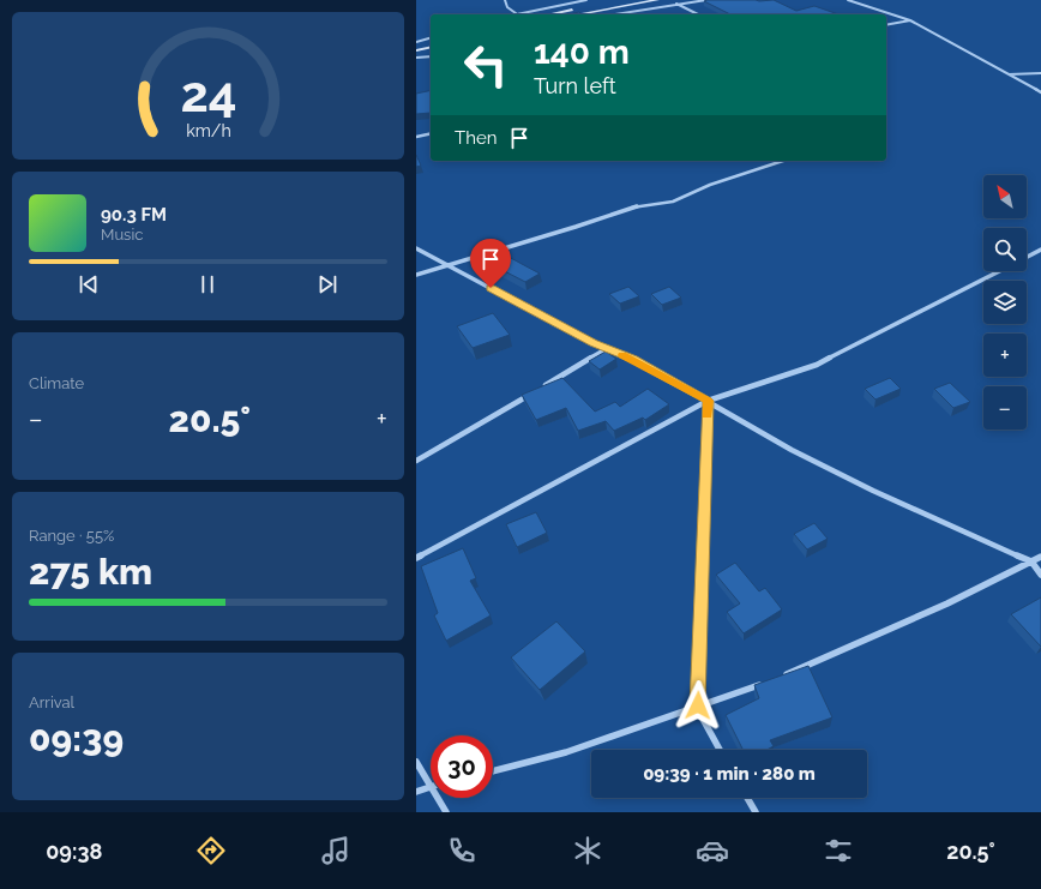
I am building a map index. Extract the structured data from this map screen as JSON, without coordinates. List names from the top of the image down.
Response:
{
  "north": "top left",
  "page": {
    "turn": ["140 m", "Turn left"],
    "then": "Then",
    "map_buttons": ["+", "−"],
    "song": ["90.3 FM", "Music"],
    "tile": [
      "Climate",
      ["Range · 55%", "275 km"],
      ["Arrival", "09:39"]
    ],
    "heat": ["−", "20.5°", "+"],
    "limit": "30",
    "trip": "09:39 · 1 min · 280 m",
    "tabs": ["09:38", "20.5°"],
    "gauge": ["24", "km/h"]
  }
}
